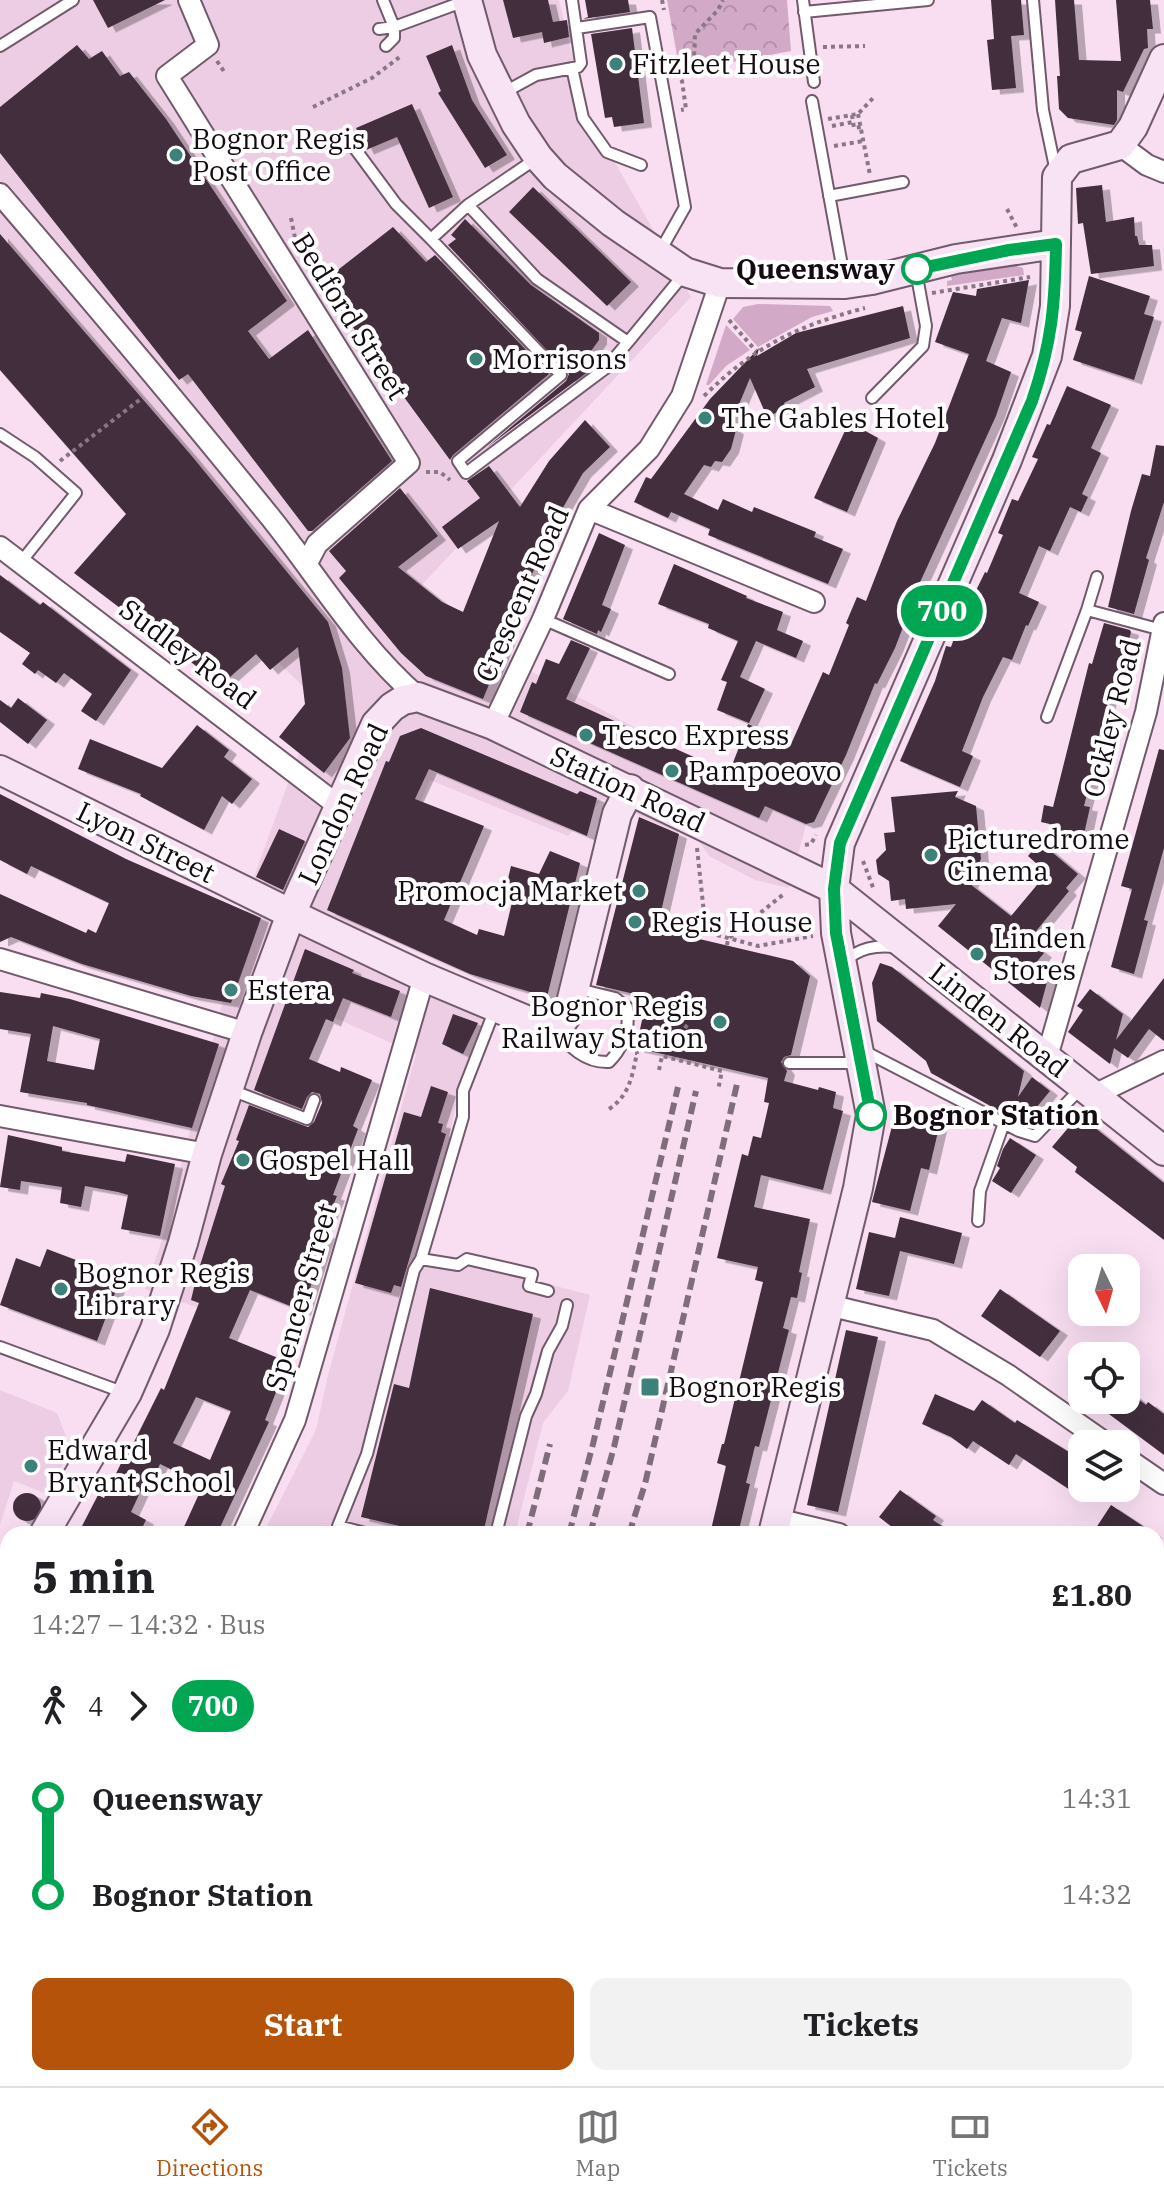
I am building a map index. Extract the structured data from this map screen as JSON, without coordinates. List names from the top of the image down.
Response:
{
  "streets": {
    "street": [
      "Bedford Street",
      "Crescent Road",
      "Sudley Road",
      "Ockley Road",
      "Station Road",
      "London Road",
      "Lyon Street",
      "Linden Road",
      "Spencer Street"
    ]
  },
  "crossings": [
    ["Bedford Street", "London Road"],
    ["Crescent Road", "Station Road"],
    ["Sudley Road", "London Road"],
    ["Ockley Road", "Linden Road"],
    ["Station Road", "London Road"],
    ["Station Road", "Linden Road"],
    ["London Road", "Lyon Street"],
    ["Lyon Street", "Spencer Street"]
  ],
  "places": {
    "other": [
      "Fitzleet House",
      "Bognor Regis Post Office",
      "Queensway",
      "Morrisons",
      "The Gables Hotel",
      "Tesco Express",
      "Pampoeovo",
      "Picturedrome Cinema",
      "Promocja Market",
      "Regis House",
      "Linden Stores",
      "Estera",
      "Bognor Regis Railway Station",
      "Bognor Station",
      "Gospel Hall",
      "Bognor Regis Library",
      "Edward Bryant School"
    ],
    "transit": ["Bognor Regis"]
  },
  "lines": ["bus line 700"],
  "north": "bottom",
  "page": {
    "on_map": "700",
    "heading": ["5 min", "14:27 – 14:32 · Bus", "£1.80"],
    "legs": ["4", "700"],
    "list": [
      {
        "name": "Queensway",
        "value": "14:31"
      },
      {
        "name": "Bognor Station",
        "value": "14:32"
      }
    ],
    "buttons": ["Start", "Tickets"],
    "tabs": ["Directions", "Map", "Tickets"]
  }
}
